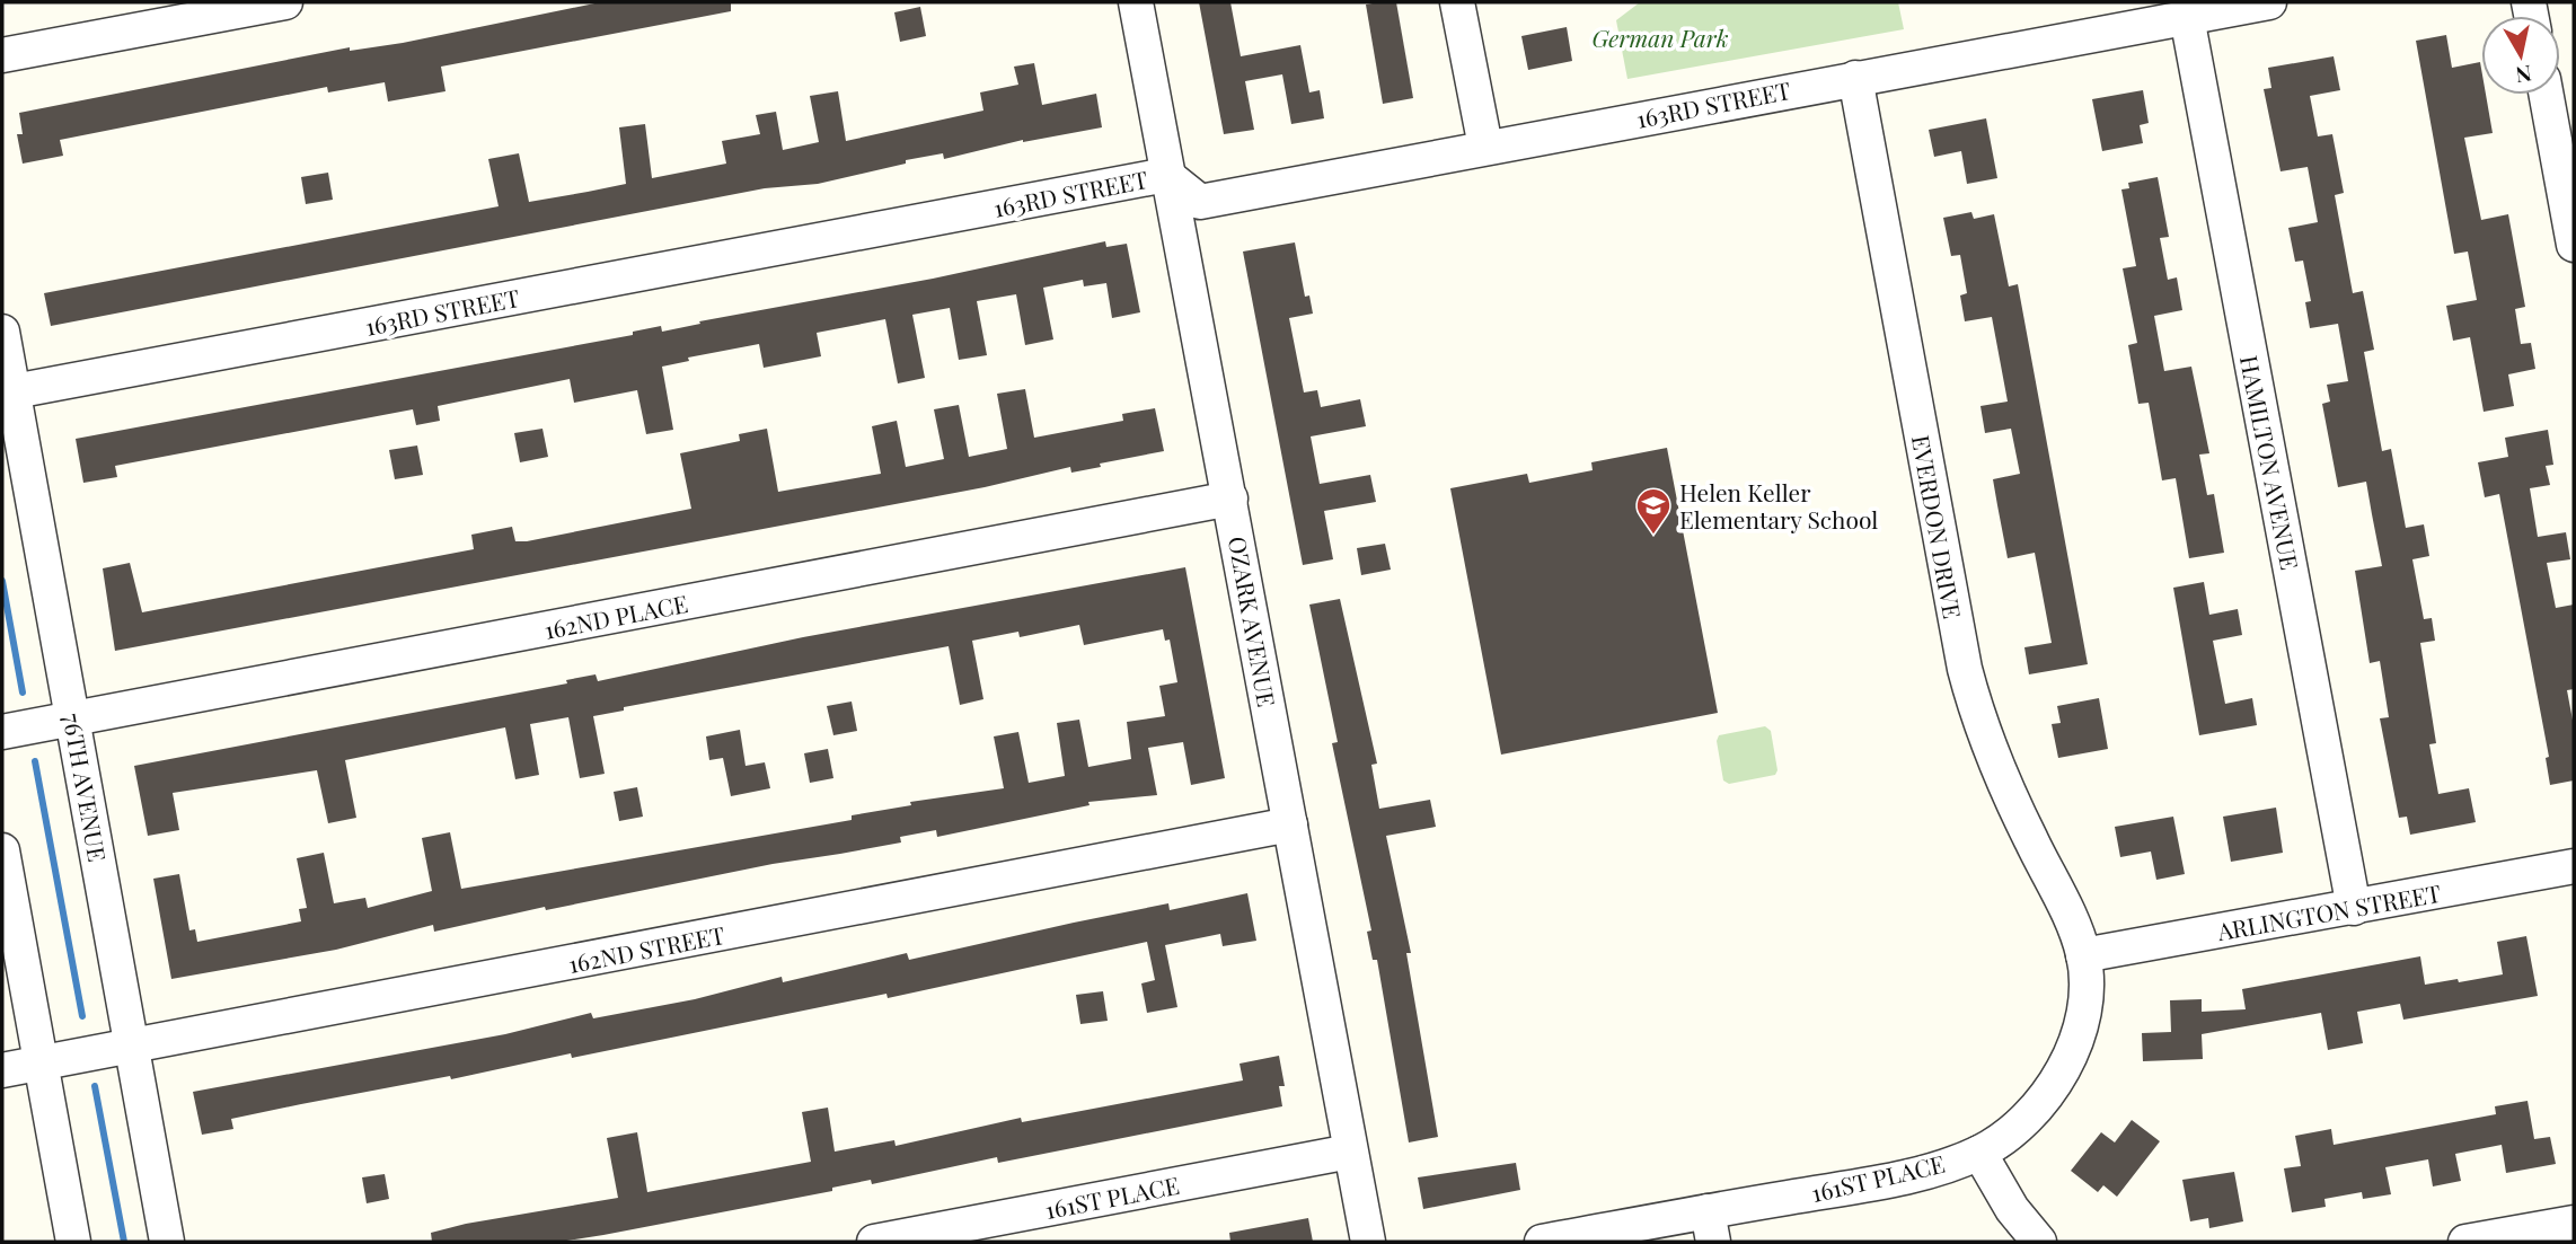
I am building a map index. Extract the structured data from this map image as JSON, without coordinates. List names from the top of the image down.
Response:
{
  "streets": {
    "street": [
      "163RD STREET",
      "HAMILTON AVENUE",
      "EVERDON DRIVE",
      "162ND PLACE",
      "OZARK AVENUE",
      "76TH AVENUE",
      "ARLINGTON STREET",
      "162ND STREET",
      "161ST PLACE"
    ]
  },
  "crossings": [
    ["163RD STREET", "HAMILTON AVENUE"],
    ["163RD STREET", "EVERDON DRIVE"],
    ["163RD STREET", "OZARK AVENUE"],
    ["163RD STREET", "76TH AVENUE"],
    ["HAMILTON AVENUE", "ARLINGTON STREET"],
    ["EVERDON DRIVE", "ARLINGTON STREET"],
    ["EVERDON DRIVE", "161ST PLACE"],
    ["162ND PLACE", "OZARK AVENUE"],
    ["162ND PLACE", "76TH AVENUE"],
    ["OZARK AVENUE", "162ND STREET"],
    ["OZARK AVENUE", "161ST PLACE"],
    ["76TH AVENUE", "162ND STREET"],
    ["ARLINGTON STREET", "161ST PLACE"]
  ],
  "parks": ["German Park"],
  "places": {
    "school or university": ["Helen Keller Elementary School"]
  },
  "north": "bottom"
}
